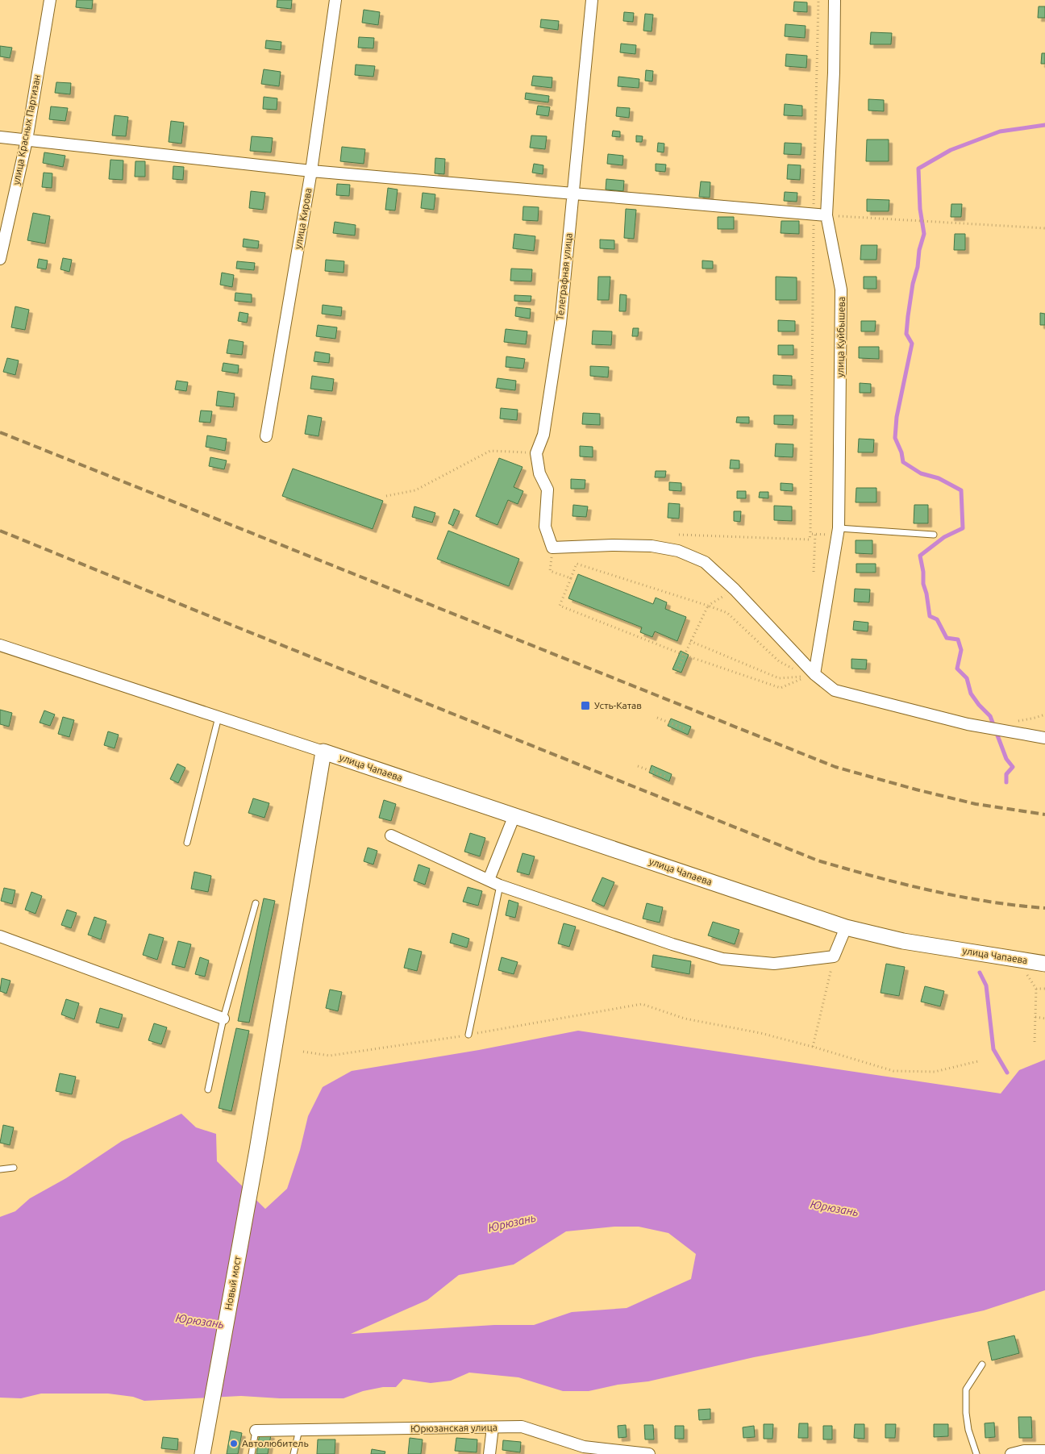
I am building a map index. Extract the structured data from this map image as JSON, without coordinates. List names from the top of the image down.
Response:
{
  "streets": {
    "main road": ["улица Чапаева", "Новый мост"],
    "street": [
      "улица Красных Партизан",
      "улица Кирова",
      "Телеграфная улица",
      "улица Куйбышева",
      "Юрюзанская улица"
    ]
  },
  "crossings": [
    ["улица Чапаева", "Новый мост"]
  ],
  "water": ["Юрюзань"],
  "places": {
    "transit": ["Усть-Катав"],
    "other": ["Автолюбитель"]
  }
}
